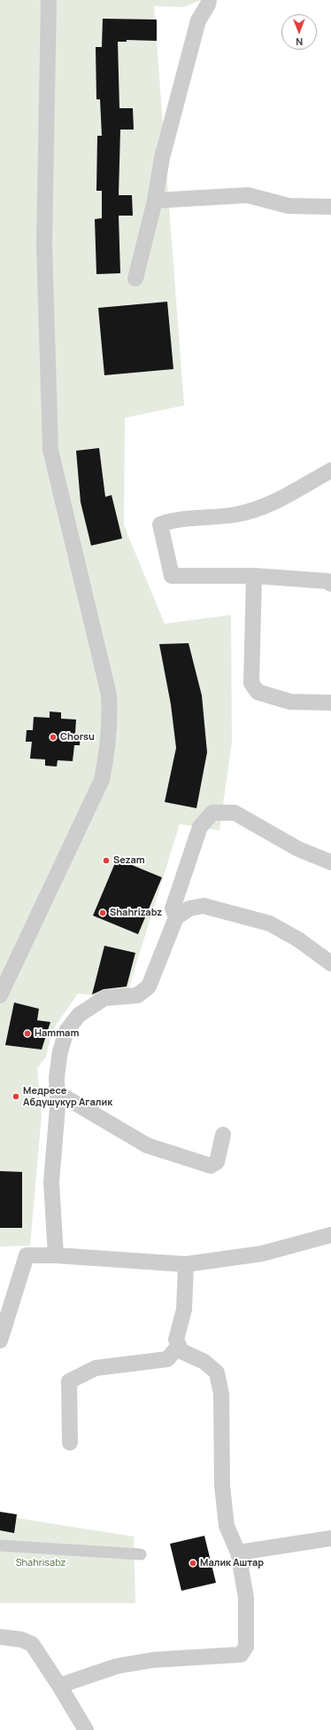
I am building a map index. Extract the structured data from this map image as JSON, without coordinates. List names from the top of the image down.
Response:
{
  "parks": ["Shahrisabz"],
  "places": [
    "Chorsu",
    "Sezam",
    "Shahrizabz",
    "Hammam",
    "Медресе Абдушукур Агалик",
    "Малик Аштар"
  ],
  "north": "bottom"
}
